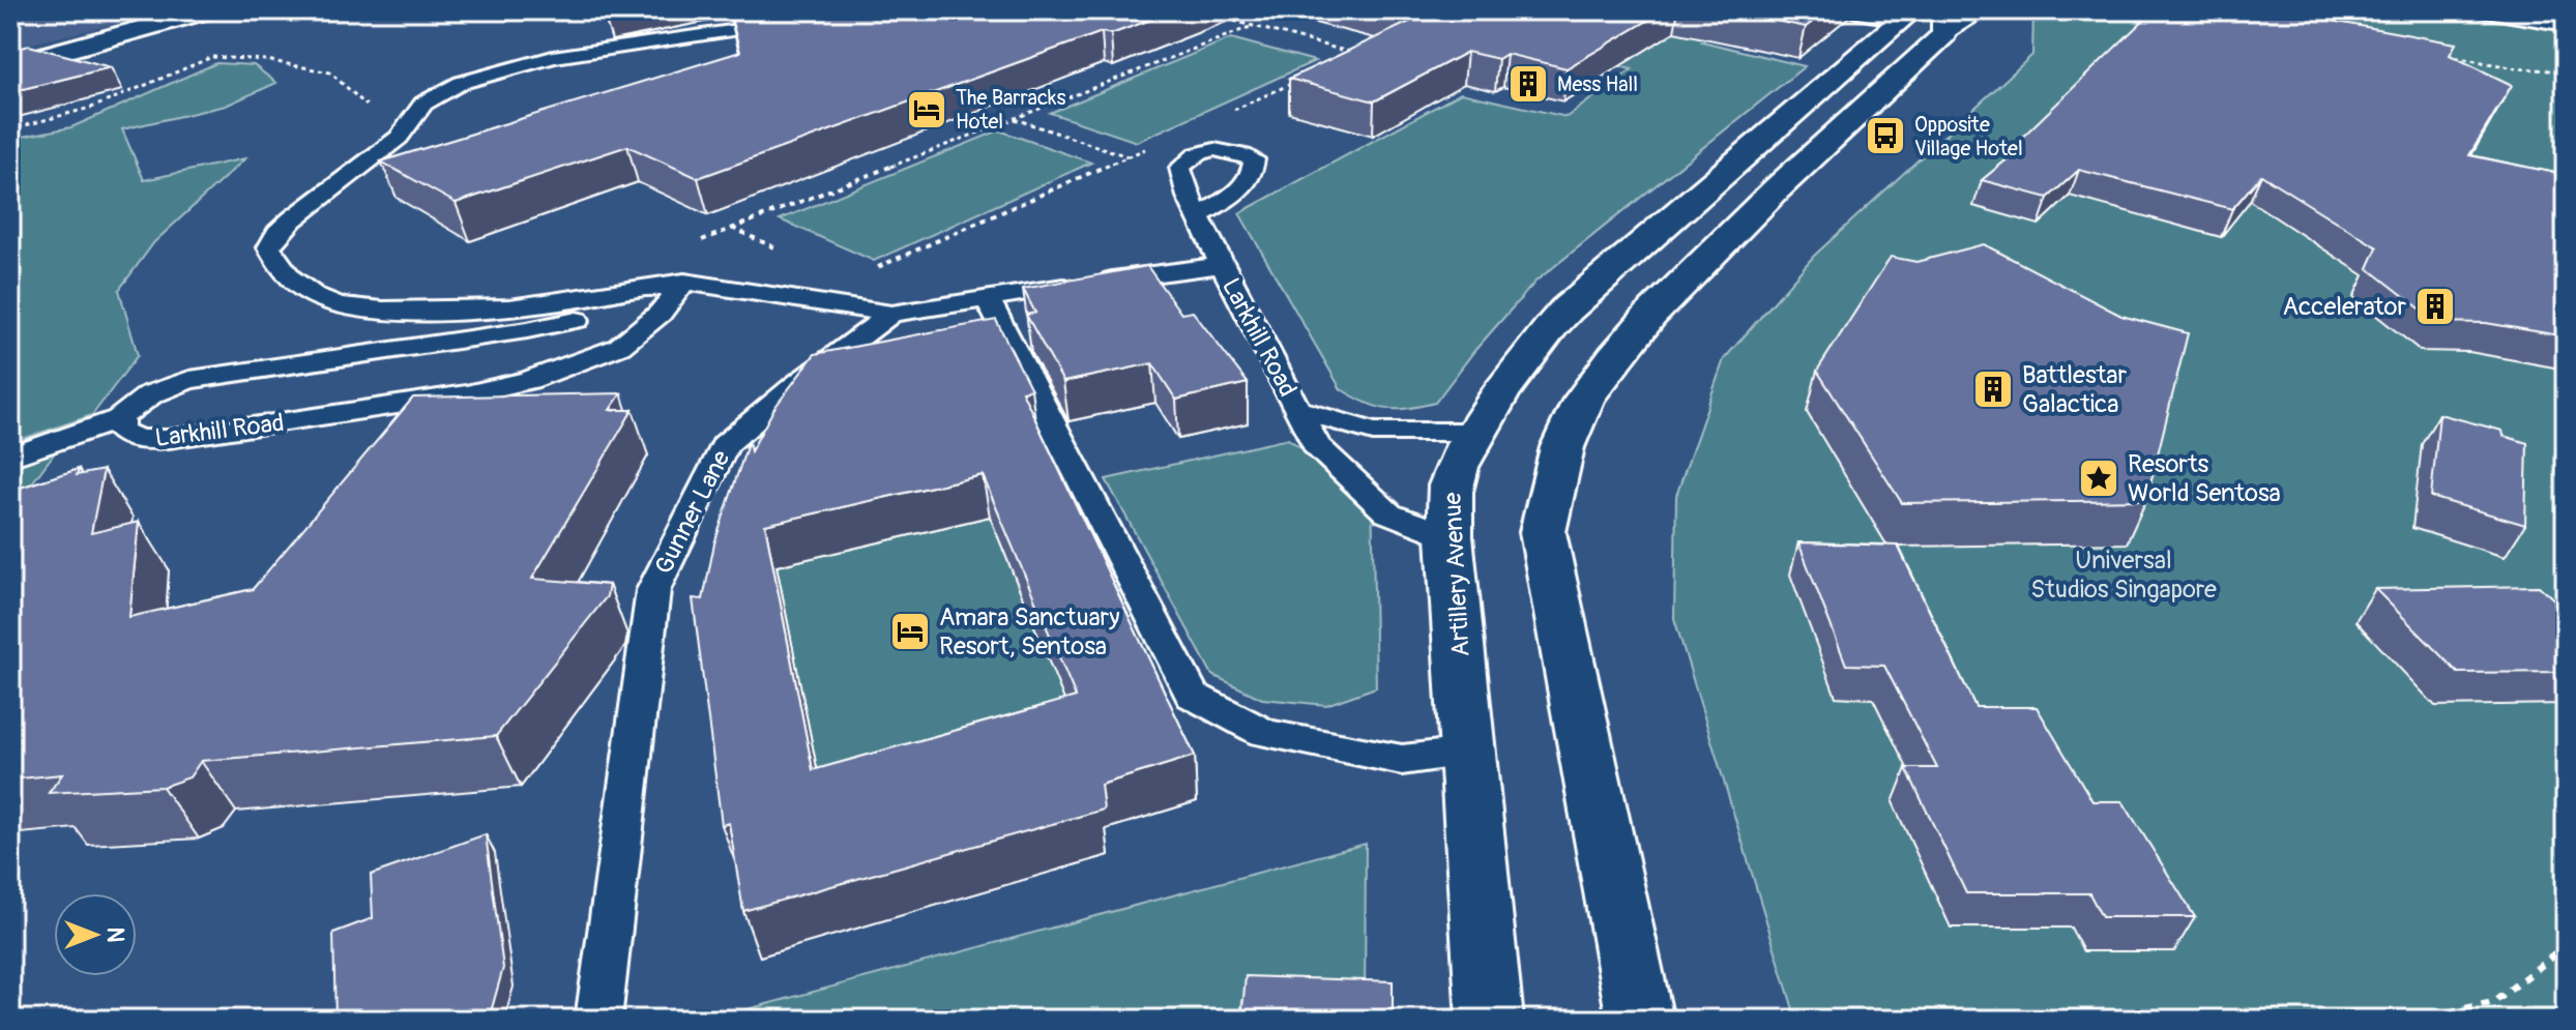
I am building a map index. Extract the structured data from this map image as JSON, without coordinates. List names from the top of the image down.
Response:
{
  "streets": {
    "street": ["Artillery Avenue"],
    "lane": ["Larkhill Road", "Gunner Lane"]
  },
  "crossings": [
    ["Larkhill Road", "Gunner Lane"],
    ["Larkhill Road", "Artillery Avenue"]
  ],
  "parks": ["Universal Studios Singapore"],
  "places": {
    "building": ["Mess Hall", "Accelerator", "Battlestar Galactica"],
    "hotel": ["The Barracks Hotel", "Amara Sanctuary Resort, Sentosa"],
    "bus stop": ["Opposite Village Hotel"],
    "place": ["Resorts World Sentosa"]
  },
  "north": "right"
}
